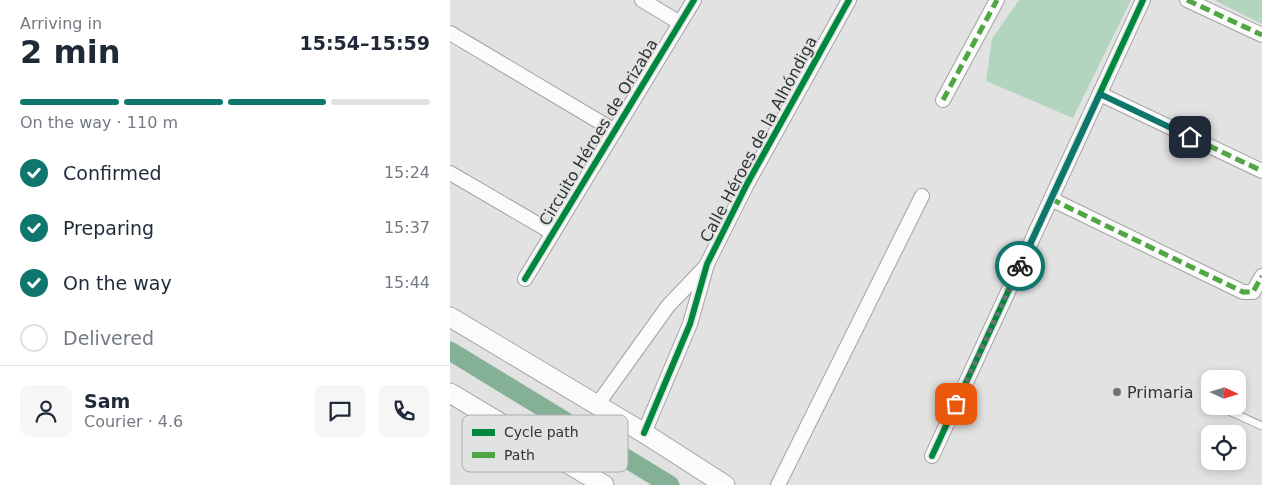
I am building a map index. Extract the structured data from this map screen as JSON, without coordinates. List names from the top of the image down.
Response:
{
  "streets": {
    "street": ["Circuito Héroes de Orizaba", "Calle Héroes de la Alhóndiga"]
  },
  "places": ["Primaria"],
  "legend": ["Cycle path", "Path"],
  "north": "right",
  "page": {
    "heading": ["2 min", "Arriving in", "15:54–15:59"],
    "panel": ["Sam", "Courier · 4.6"],
    "bar": "On the way · 110 m",
    "list": [
      ["Confirmed", "15:24"],
      ["Preparing", "15:37"],
      ["On the way", "15:44"],
      "Delivered"
    ]
  }
}
